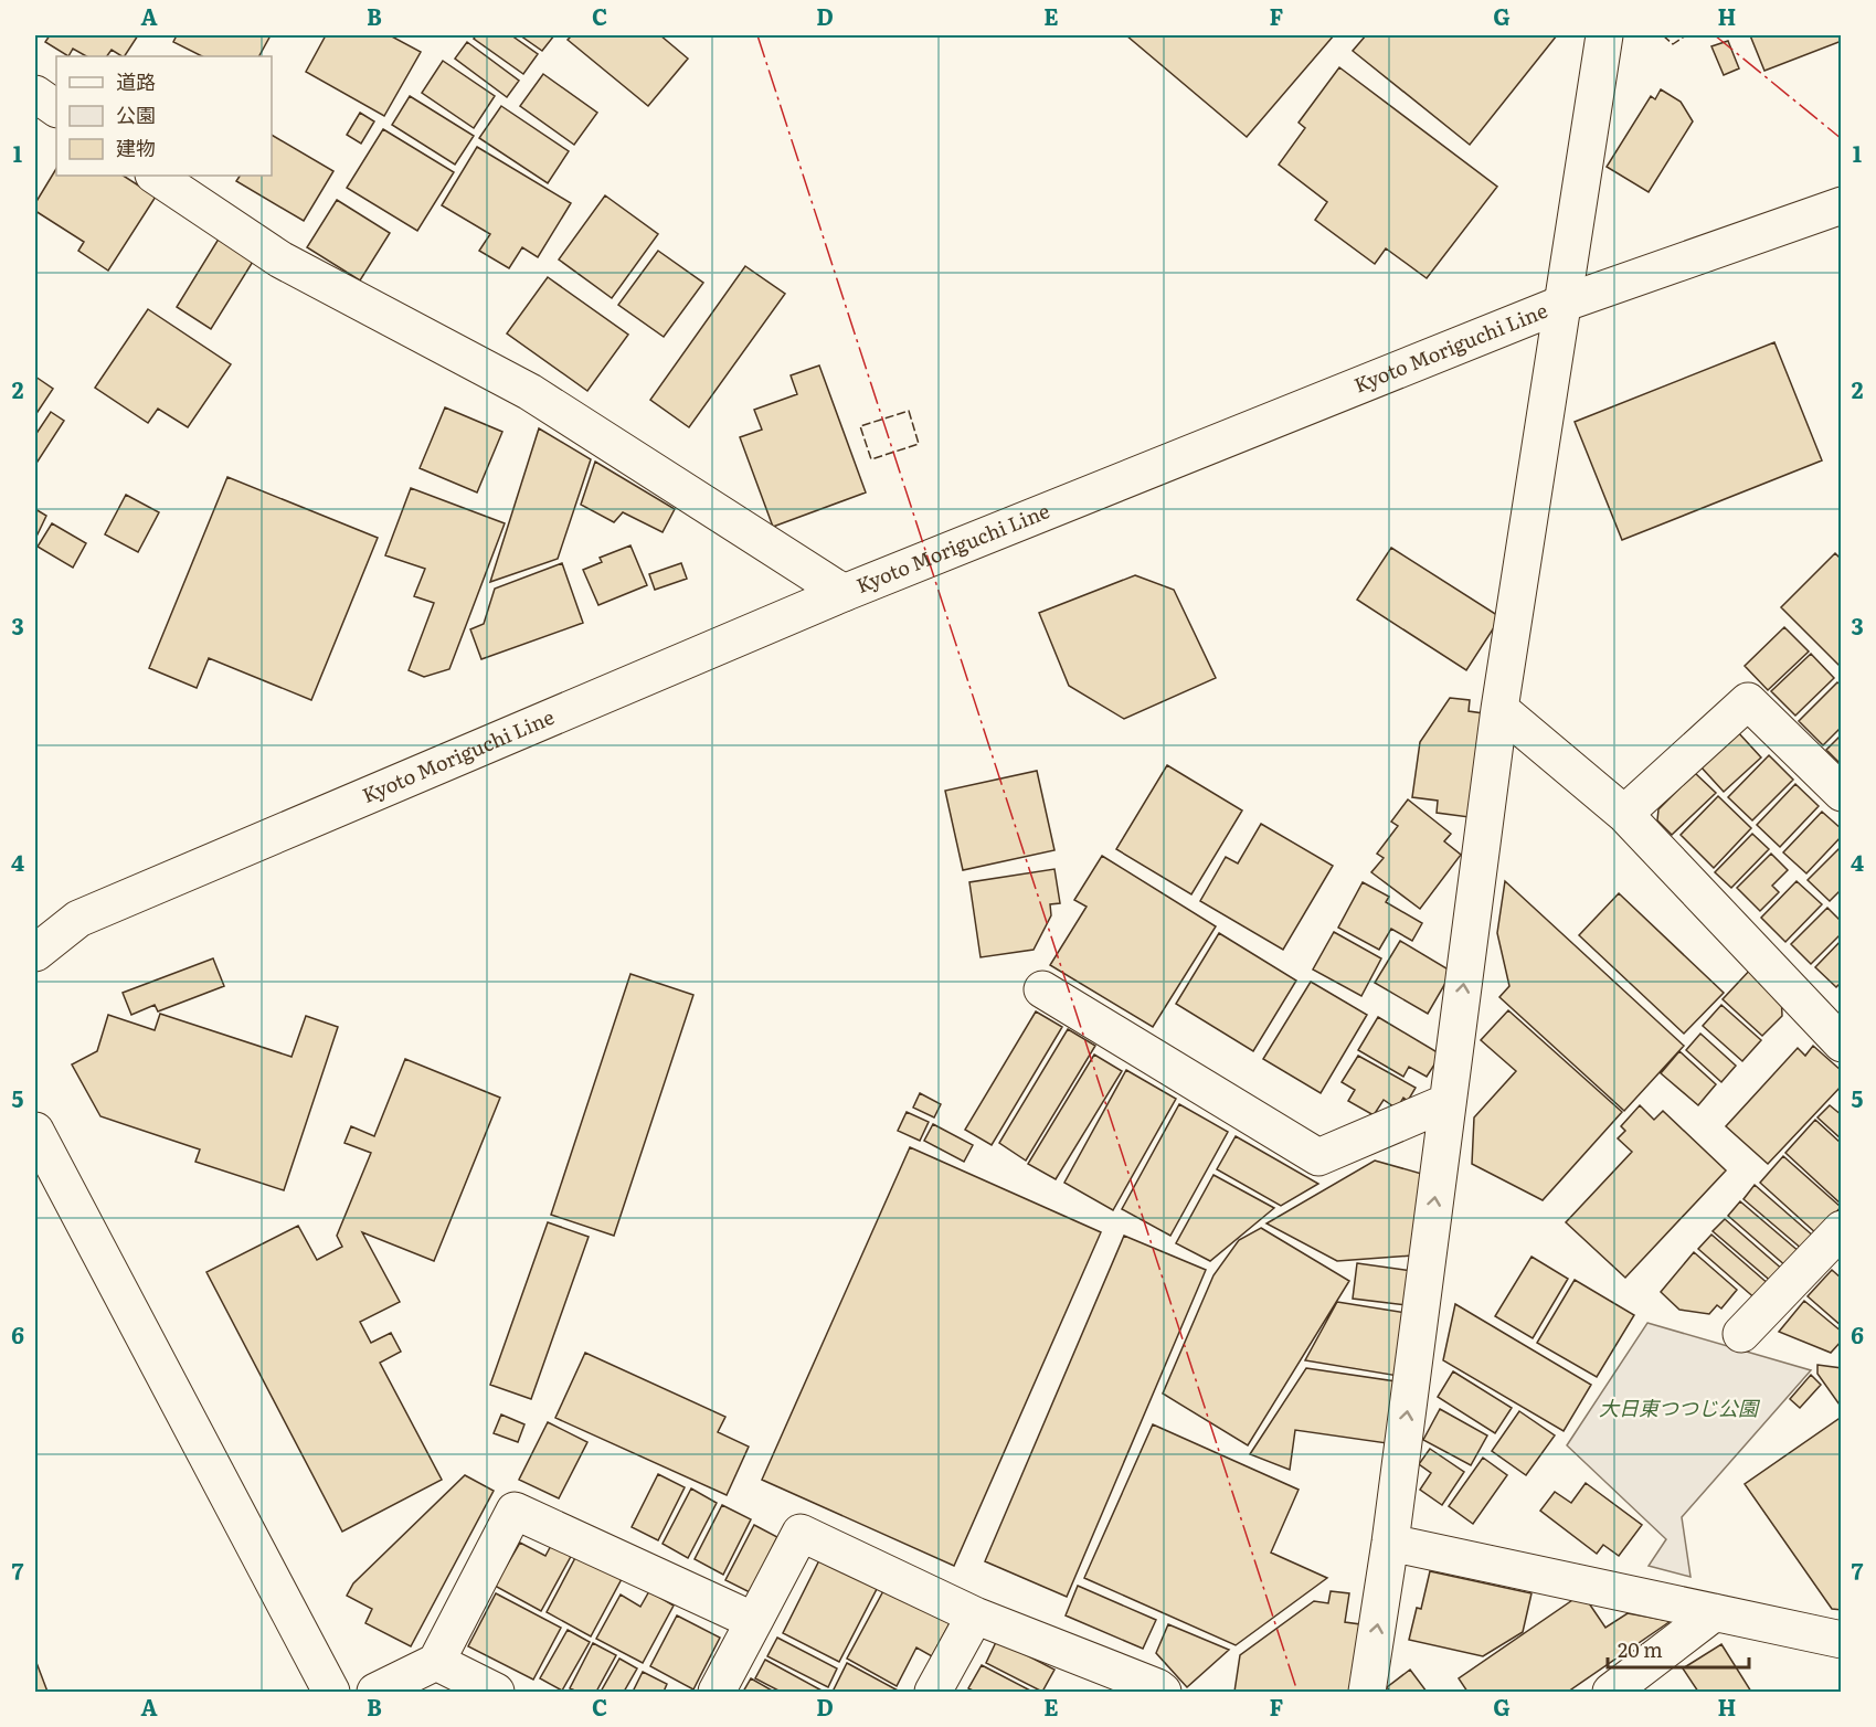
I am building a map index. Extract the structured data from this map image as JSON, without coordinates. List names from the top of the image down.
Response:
{
  "streets": {
    "street": ["Kyoto Moriguchi Line"]
  },
  "parks": ["大日東つつじ公園"],
  "legend": ["道路", "公園", "建物"],
  "scale_bar": "20 m",
  "grid": {
    "columns": [
      "A",
      "B",
      "C",
      "D",
      "E",
      "F",
      "G",
      "H"
    ],
    "rows": [
      "1",
      "2",
      "3",
      "4",
      "5",
      "6",
      "7"
    ]
  }
}
